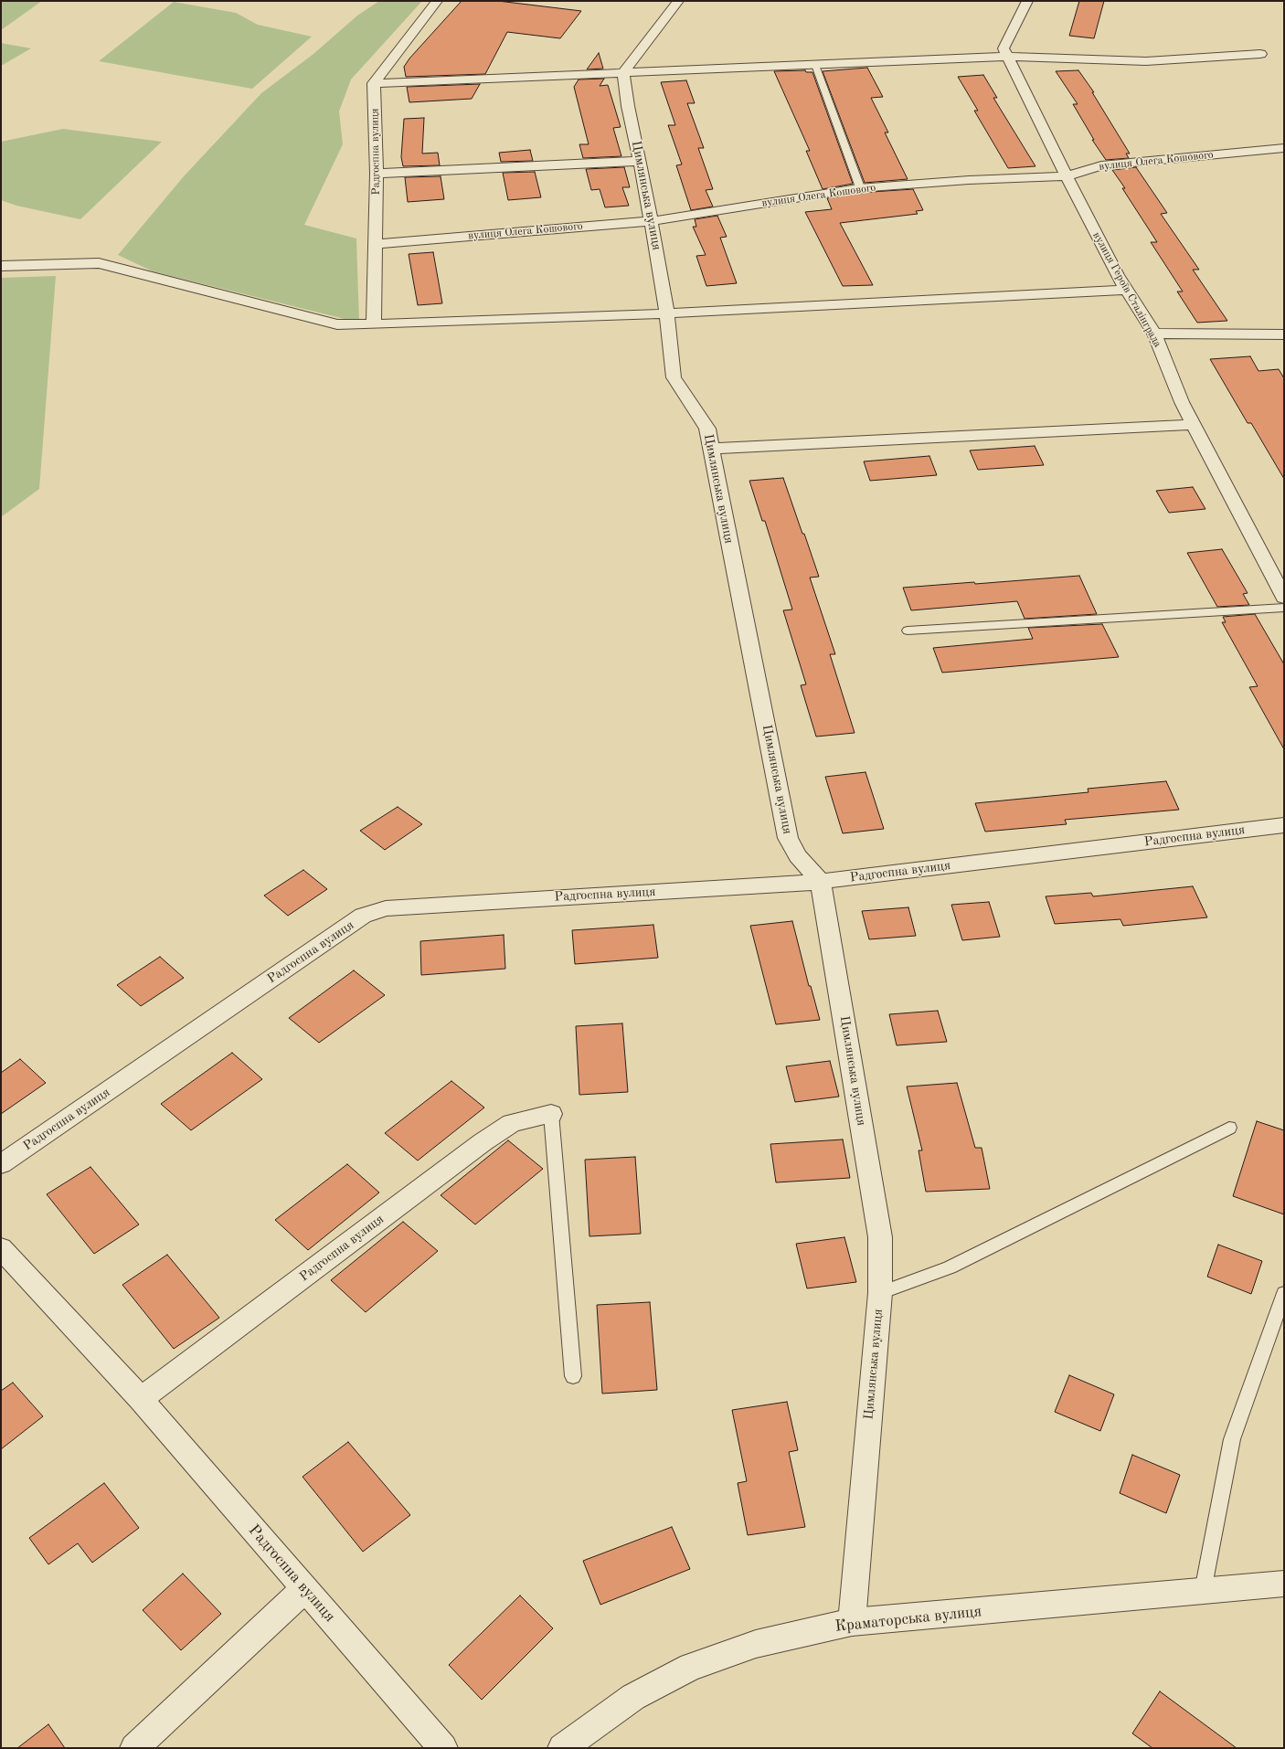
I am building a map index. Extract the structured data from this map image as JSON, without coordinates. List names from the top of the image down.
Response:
{
  "streets": {
    "street": [
      "Радгоспна вулиця",
      "вулиця Олега Кошового",
      "Цимлянська вулиця",
      "вулиця Героїв Сталінграда",
      "Краматорська вулиця"
    ]
  },
  "crossings": [
    ["Радгоспна вулиця", "вулиця Олега Кошового"],
    ["Радгоспна вулиця", "Цимлянська вулиця"],
    ["вулиця Олега Кошового", "Цимлянська вулиця"],
    ["вулиця Олега Кошового", "вулиця Героїв Сталінграда"],
    ["Цимлянська вулиця", "Краматорська вулиця"]
  ]
}
